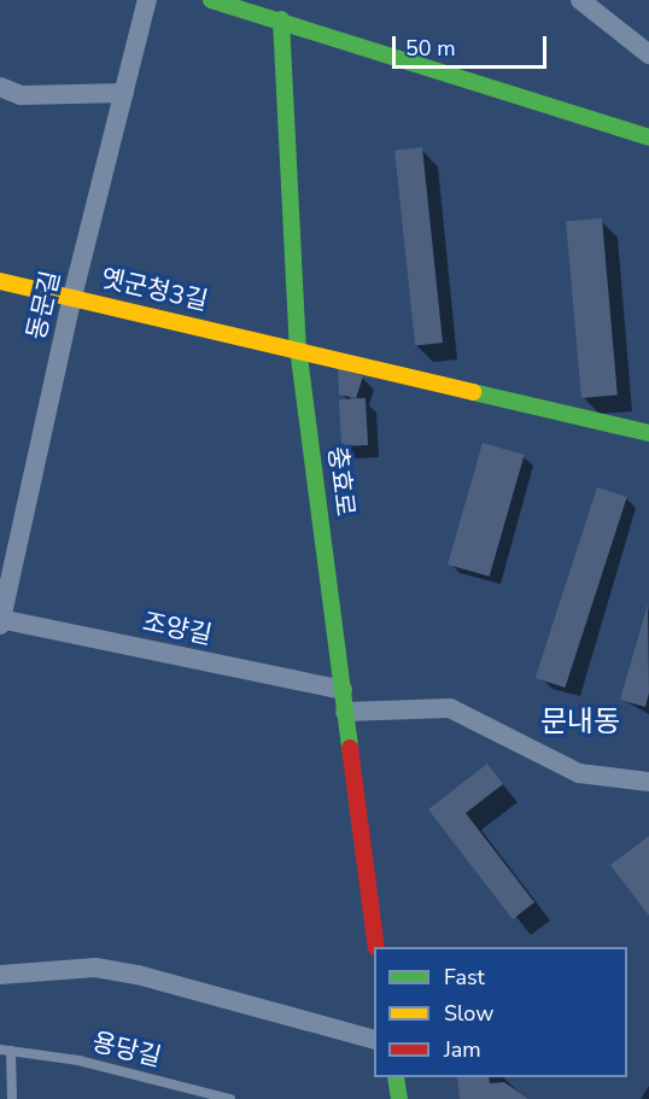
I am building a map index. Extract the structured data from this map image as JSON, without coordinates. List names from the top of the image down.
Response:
{
  "streets": {
    "street": [
      "옛군청3길",
      "동문길",
      "충효로",
      "조양길"
    ],
    "lane": ["용당길"]
  },
  "crossings": [
    ["옛군청3길", "동문길"],
    ["옛군청3길", "충효로"],
    ["동문길", "조양길"],
    ["충효로", "조양길"]
  ],
  "districts": ["문내동"],
  "legend": ["Fast", "Slow", "Jam"],
  "scale_bar": "50 m"
}
